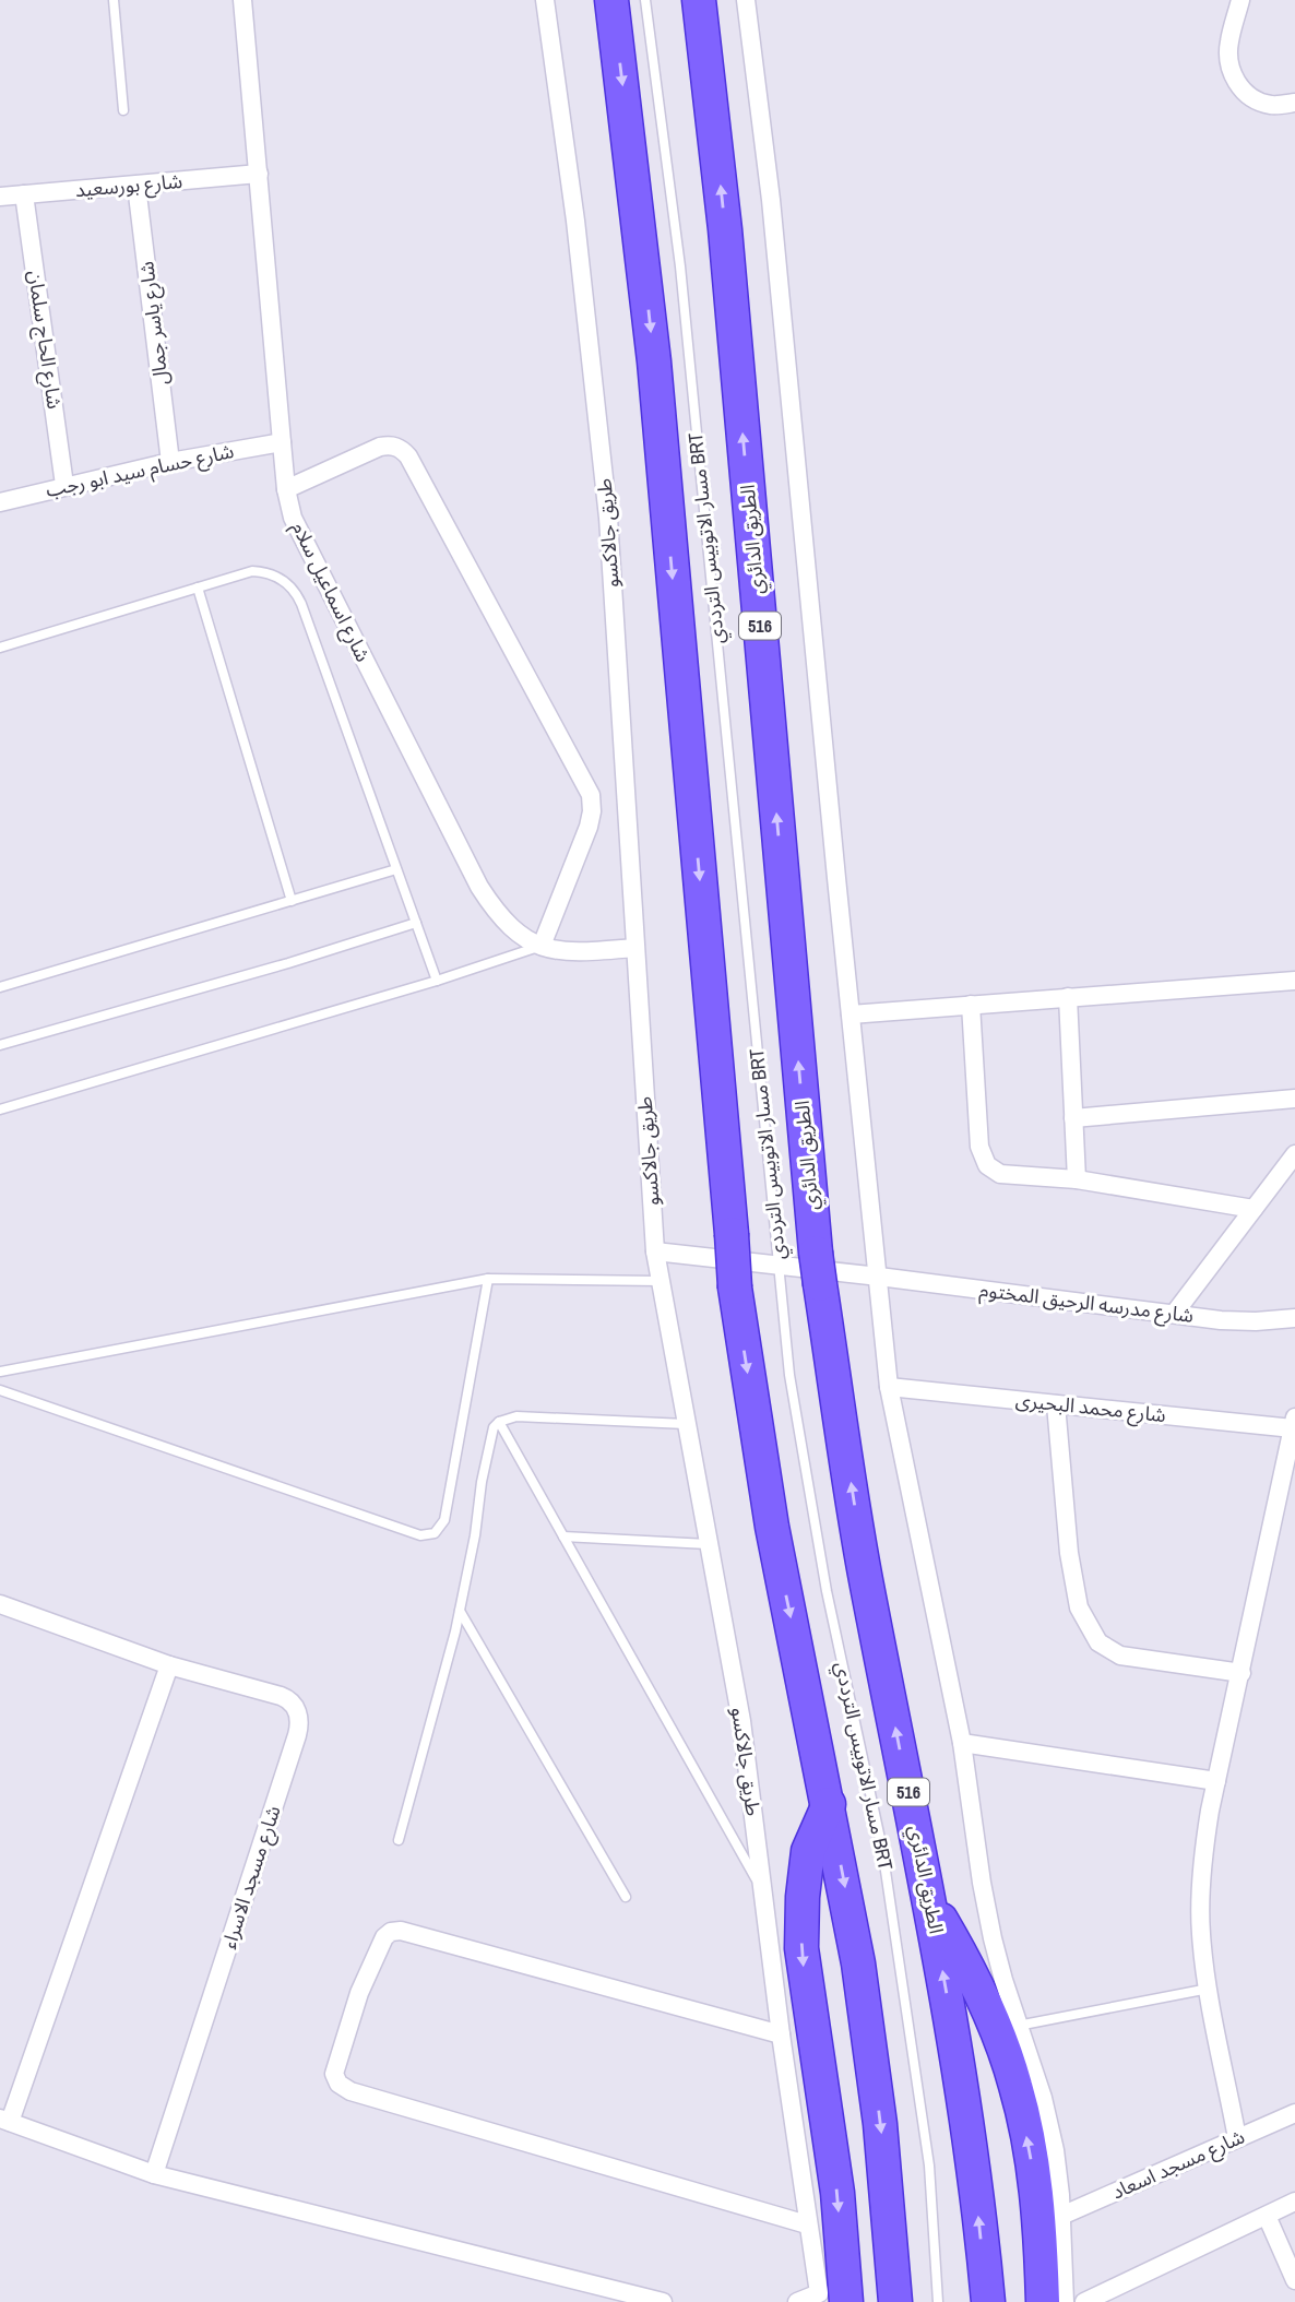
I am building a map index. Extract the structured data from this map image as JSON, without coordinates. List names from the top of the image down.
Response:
{
  "streets": {
    "highway": ["الطريق الدائري", "516"],
    "street": [
      "شارع بورسعيد",
      "شارع ياسر جمال",
      "شارع الحاج سلمان",
      "شارع حسام سيد ابو رجب",
      "طريق جالاكسو",
      "شارع اسماعيل سلام",
      "شارع مدرسه الرحيق المختوم",
      "شارع محمد البحيرى",
      "شارع مسجد الاسراء",
      "شارع مسجد اسعاد"
    ],
    "lane": ["مسار الاتوبيس الترددي BRT"]
  },
  "crossings": [
    ["شارع بورسعيد", "شارع ياسر جمال"],
    ["شارع بورسعيد", "شارع الحاج سلمان"],
    ["شارع بورسعيد", "شارع اسماعيل سلام"],
    ["شارع ياسر جمال", "شارع حسام سيد ابو رجب"],
    ["شارع الحاج سلمان", "شارع حسام سيد ابو رجب"],
    ["شارع حسام سيد ابو رجب", "شارع اسماعيل سلام"],
    ["طريق جالاكسو", "شارع اسماعيل سلام"],
    ["طريق جالاكسو", "شارع مدرسه الرحيق المختوم"]
  ]
}
